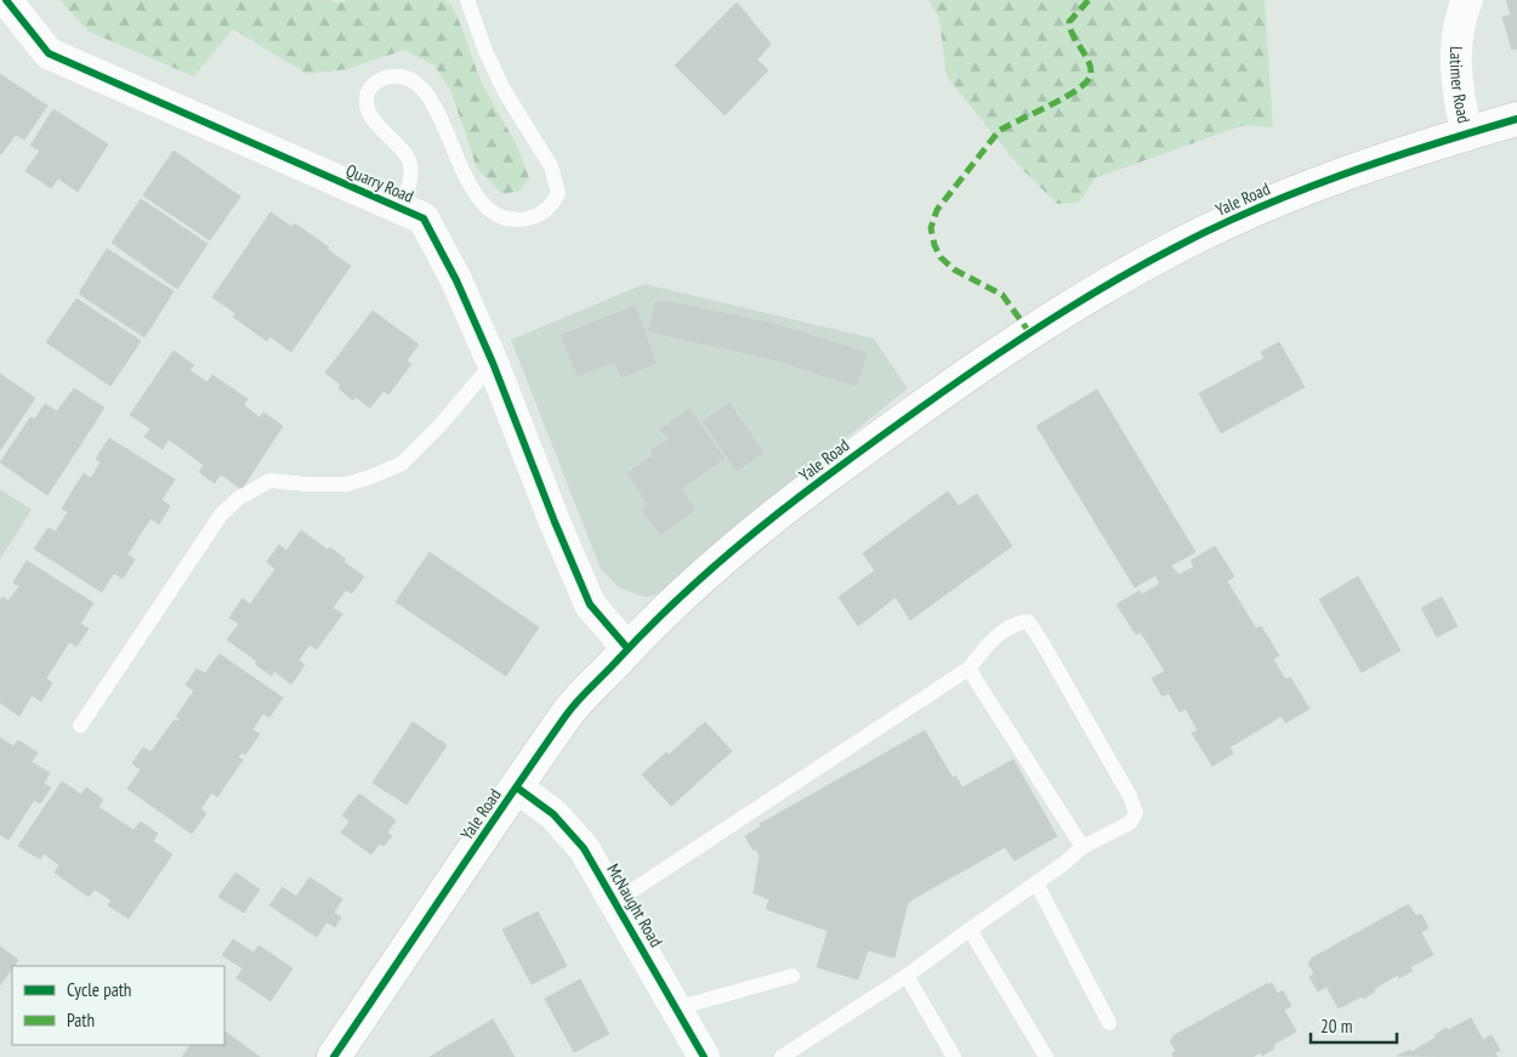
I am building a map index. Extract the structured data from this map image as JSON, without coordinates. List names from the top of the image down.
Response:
{
  "streets": {
    "main road": ["Yale Road"],
    "street": ["Latimer Road", "Quarry Road", "McNaught Road"]
  },
  "crossings": [
    ["Latimer Road", "Yale Road"],
    ["Quarry Road", "Yale Road"],
    ["Yale Road", "McNaught Road"]
  ],
  "legend": ["Cycle path", "Path"],
  "scale_bar": "20 m"
}
